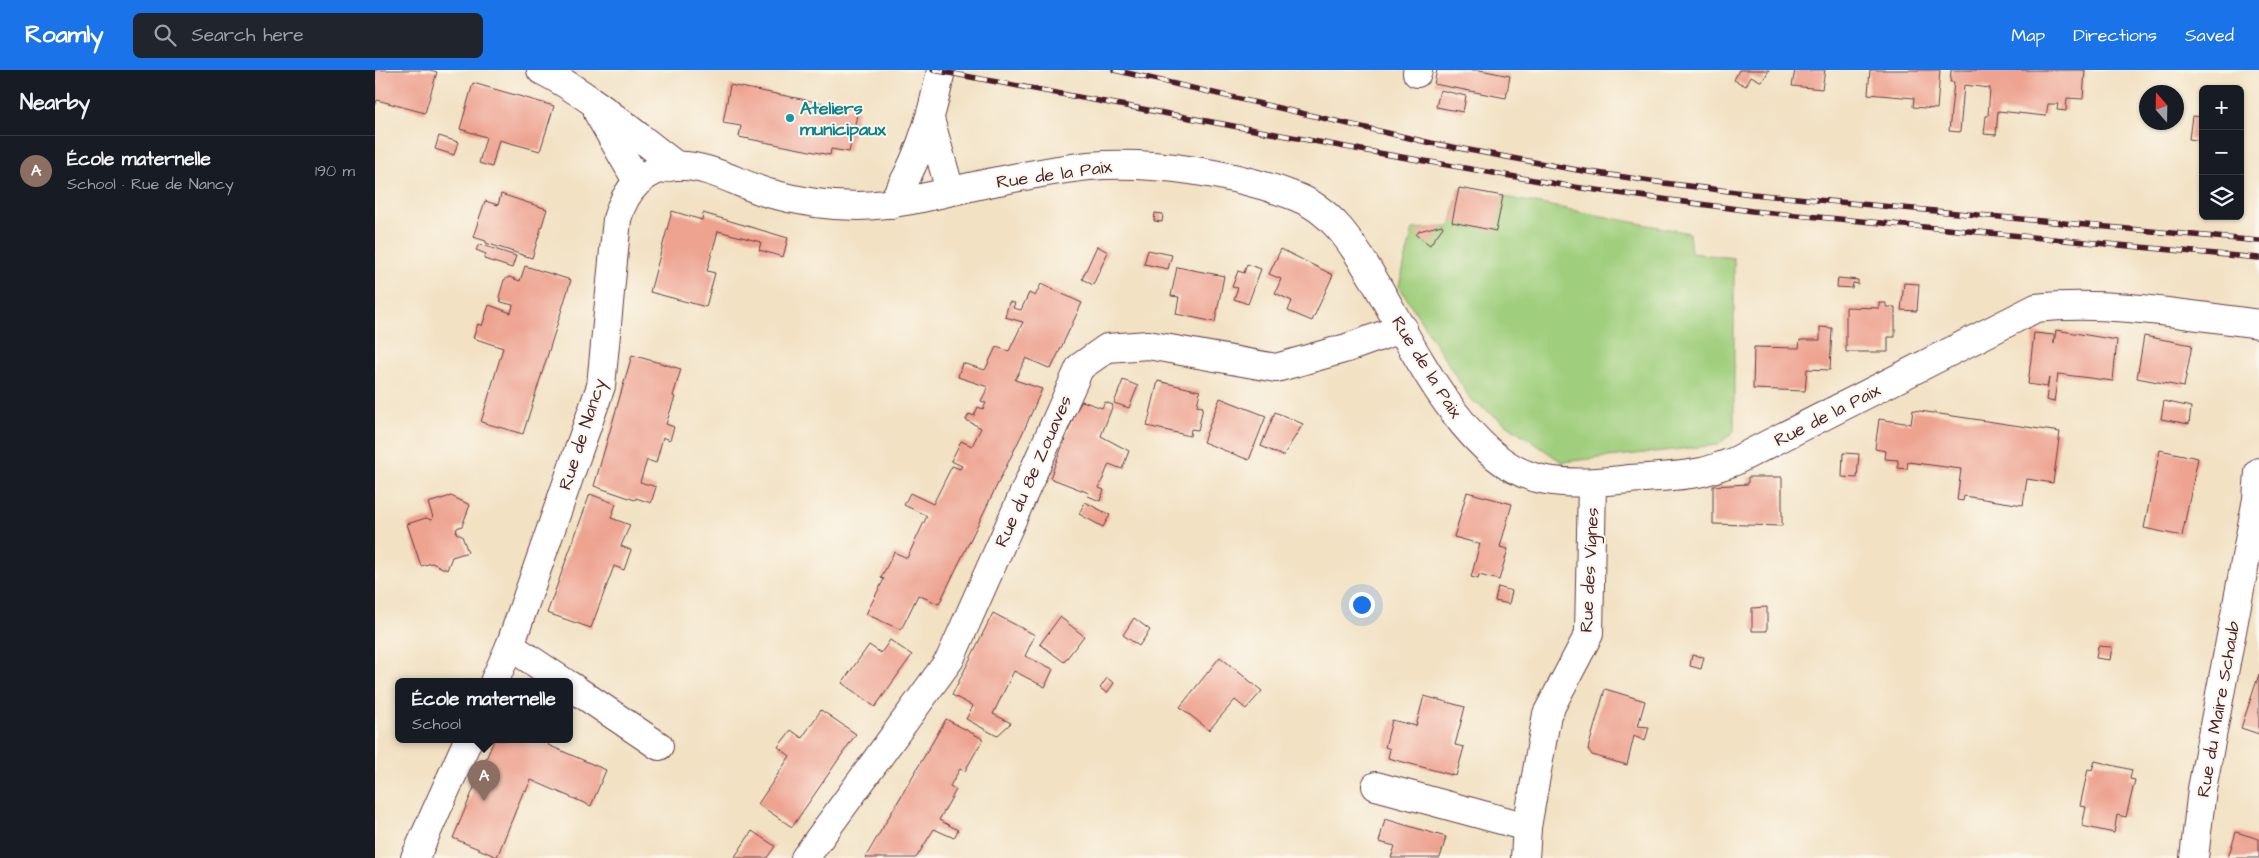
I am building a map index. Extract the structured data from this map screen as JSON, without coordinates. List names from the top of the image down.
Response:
{
  "streets": {
    "street": [
      "Rue de la Paix",
      "Rue de Nancy",
      "Rue du 8e Zouaves",
      "Rue des Vignes",
      "Rue du Maire Schaub"
    ]
  },
  "crossings": [
    ["Rue de la Paix", "Rue de Nancy"],
    ["Rue de la Paix", "Rue du 8e Zouaves"],
    ["Rue de la Paix", "Rue des Vignes"]
  ],
  "places": ["Ateliers municipaux"],
  "north": "top",
  "page": {
    "header": "Roamly",
    "search": "Search here",
    "nav": ["Map", "Directions", "Saved"],
    "heading": "Nearby",
    "map_buttons": ["+", "−"],
    "list": [
      {
        "mark": "A",
        "name": "École maternelle",
        "note": "School · Rue de Nancy",
        "value": "190 m"
      }
    ],
    "popup": ["École maternelle", "School"],
    "pins": "A"
  }
}
